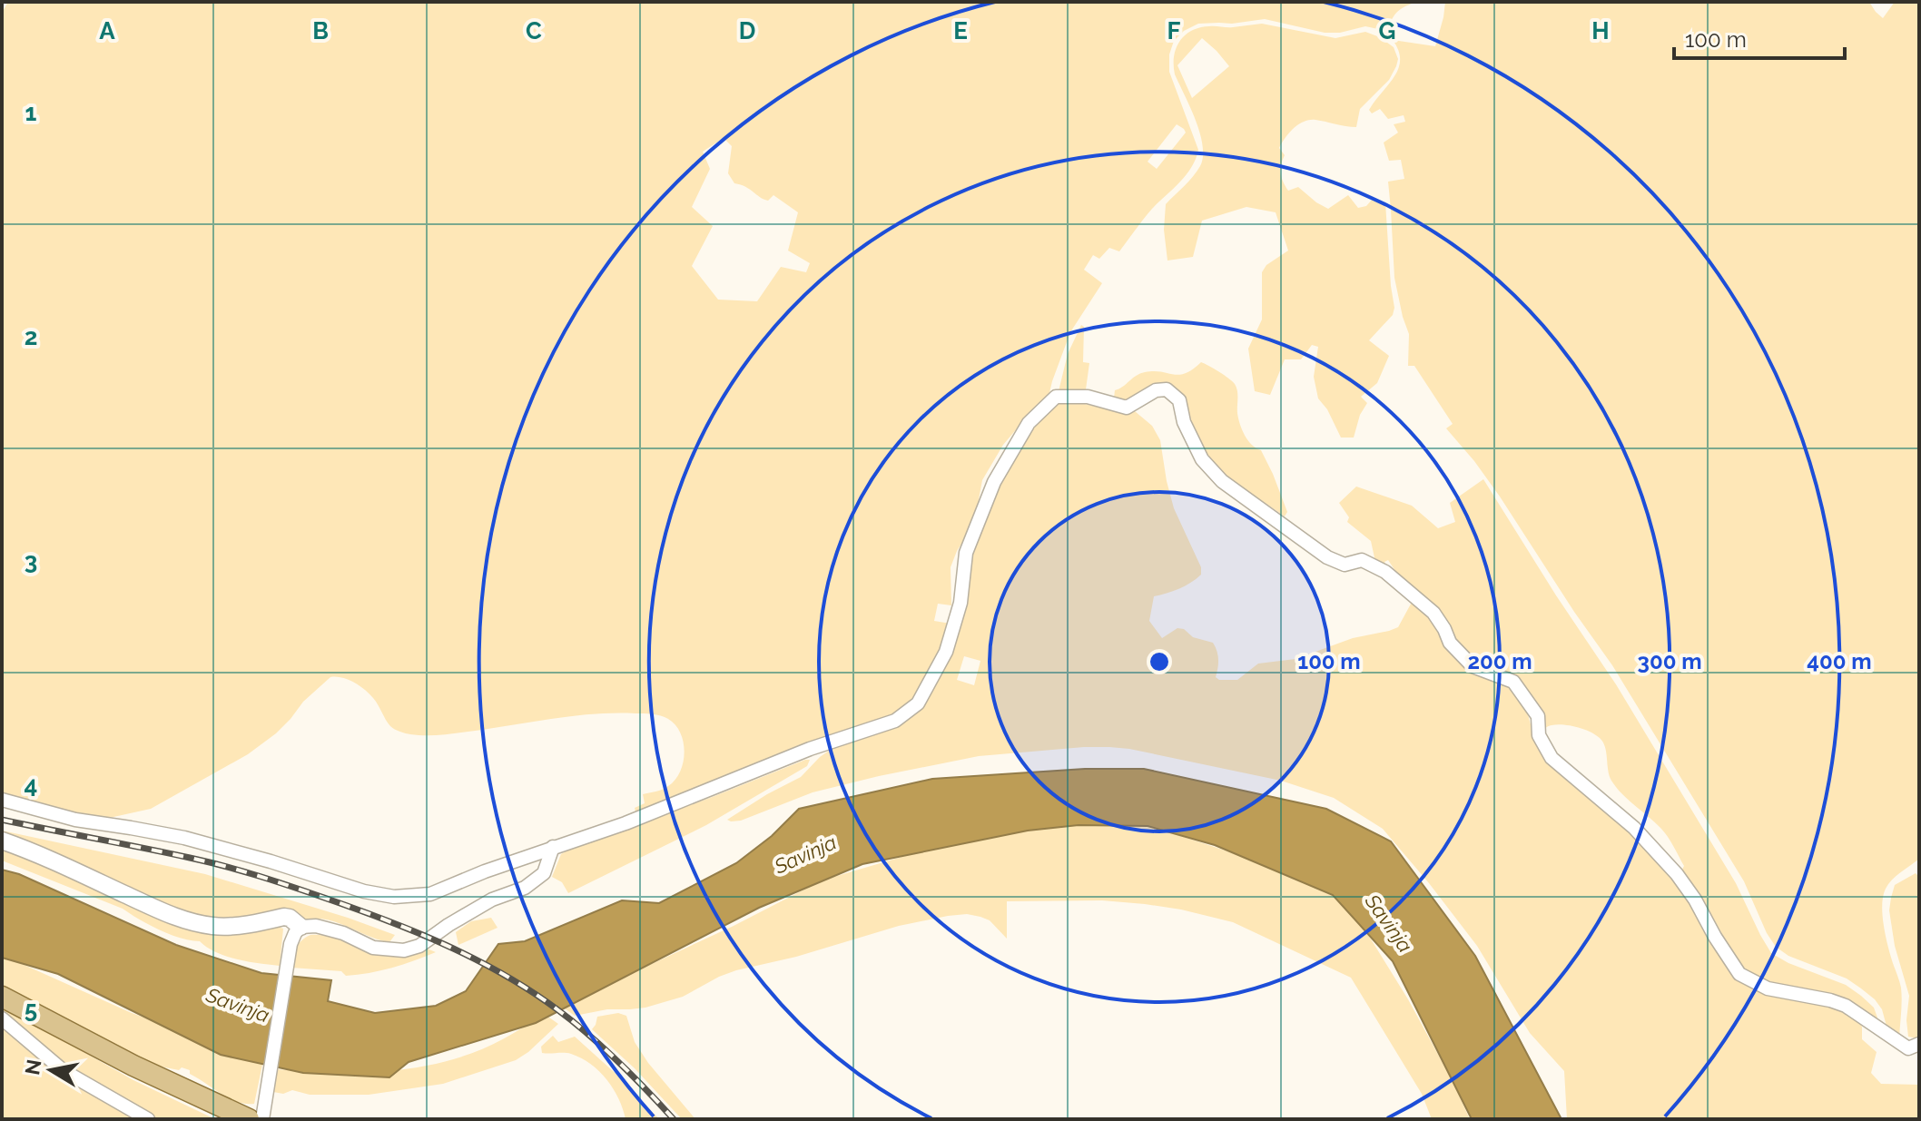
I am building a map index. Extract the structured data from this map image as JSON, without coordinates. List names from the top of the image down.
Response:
{
  "water": ["Savinja"],
  "scale_bar": "100 m",
  "north": "left",
  "grid": {
    "columns": [
      "A",
      "B",
      "C",
      "D",
      "E",
      "F",
      "G",
      "H"
    ],
    "rows": [
      "1",
      "2",
      "3",
      "4",
      "5"
    ]
  },
  "rings": [
    "100 m",
    "200 m",
    "300 m",
    "400 m"
  ]
}
